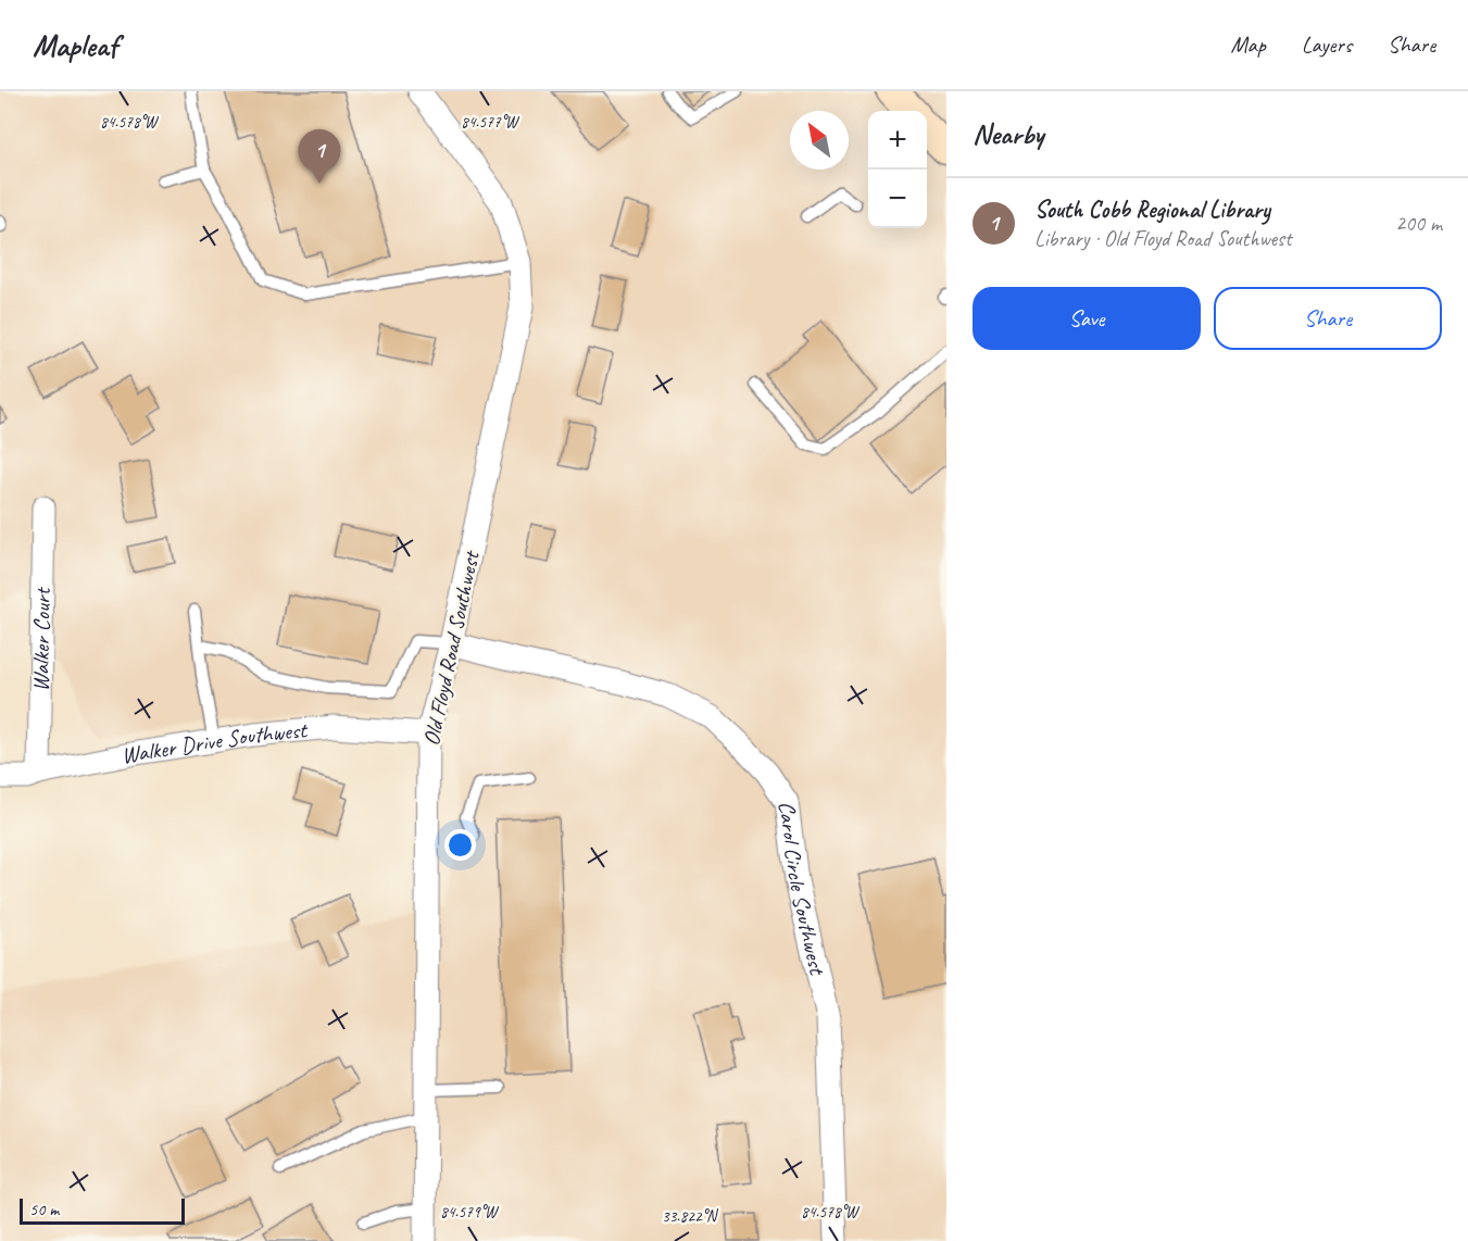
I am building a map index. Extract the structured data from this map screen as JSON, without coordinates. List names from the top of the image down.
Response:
{
  "streets": {
    "street": [
      "Walker Court",
      "Old Floyd Road Southwest",
      "Walker Drive Southwest",
      "Carol Circle Southwest"
    ]
  },
  "crossings": [
    ["Walker Court", "Walker Drive Southwest"],
    ["Old Floyd Road Southwest", "Walker Drive Southwest"],
    ["Old Floyd Road Southwest", "Carol Circle Southwest"]
  ],
  "scale_bar": "50 m",
  "north": "top left",
  "page": {
    "header": "Mapleaf",
    "nav": ["Map", "Layers", "Share"],
    "heading": "Nearby",
    "map_buttons": ["+", "−"],
    "pins": "1",
    "list": [
      {
        "mark": "1",
        "name": "South Cobb Regional Library",
        "note": "Library · Old Floyd Road Southwest",
        "value": "200 m"
      }
    ],
    "buttons": ["Save", "Share"],
    "scale": "50 m"
  },
  "coordinates": [
    "84.577°W",
    "84.578°W",
    "84.579°W",
    "33.822°N"
  ]
}
